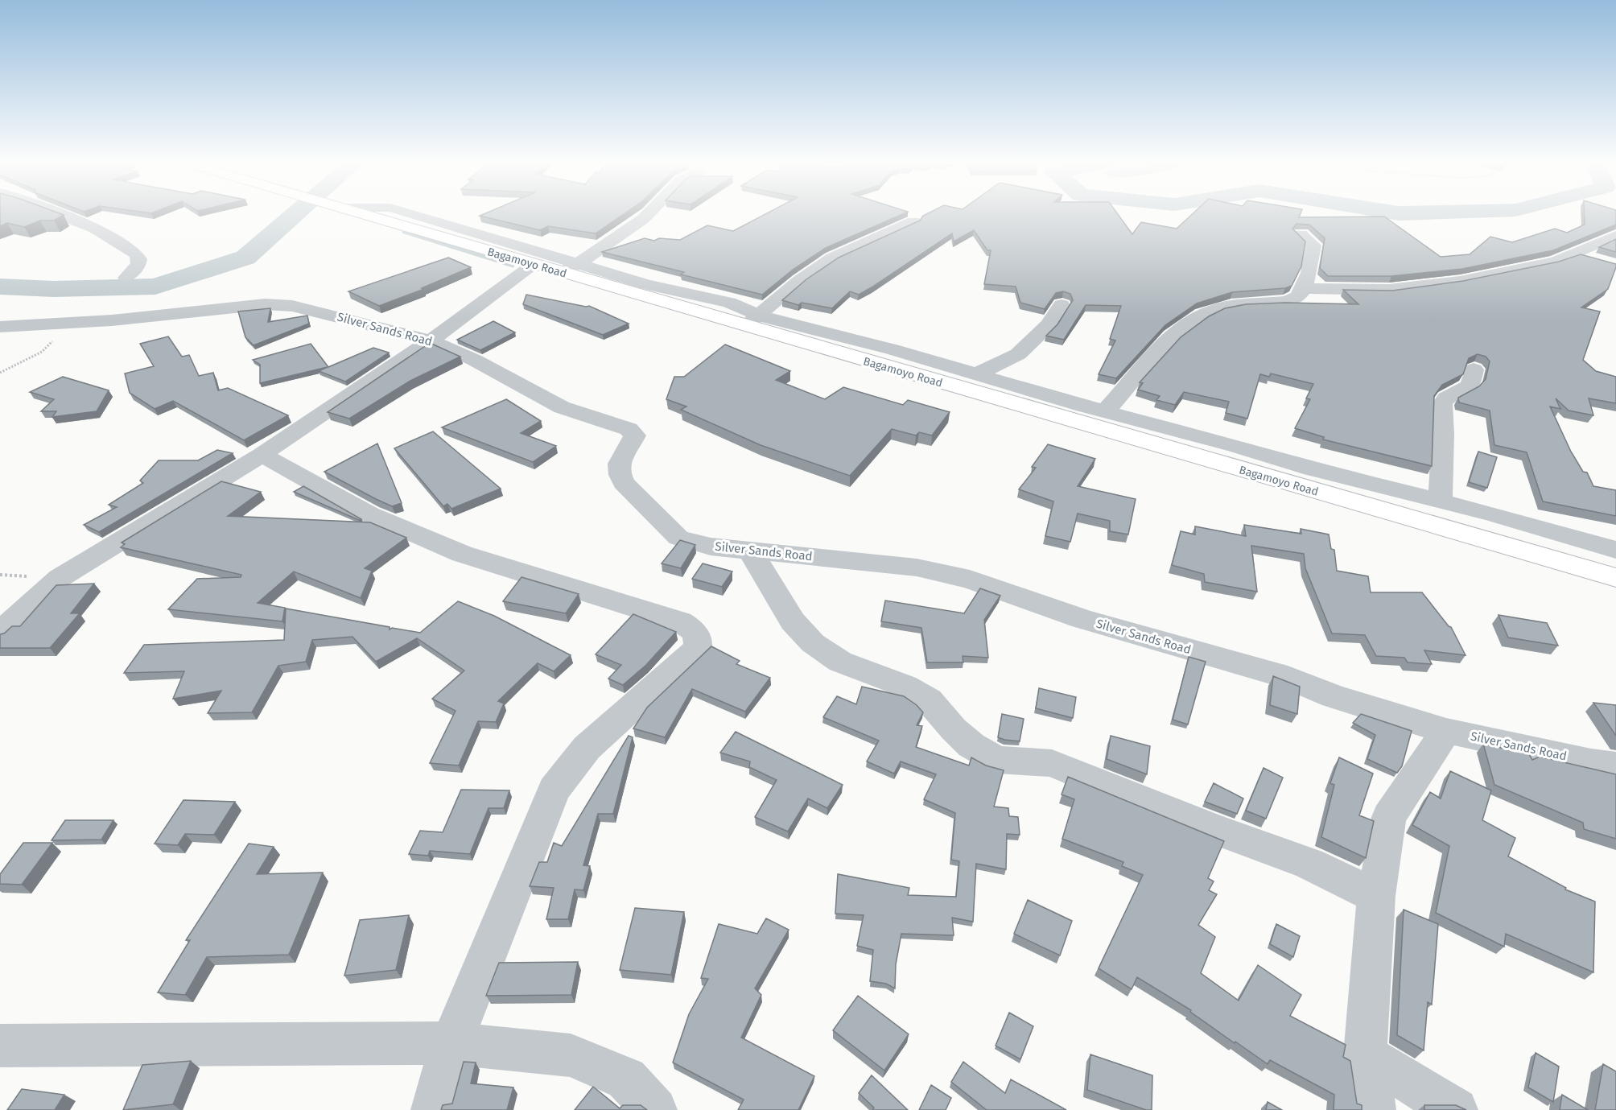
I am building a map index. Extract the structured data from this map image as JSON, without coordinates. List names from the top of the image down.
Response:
{
  "streets": {
    "highway": ["Bagamoyo Road"],
    "street": ["Silver Sands Road"]
  }
}
